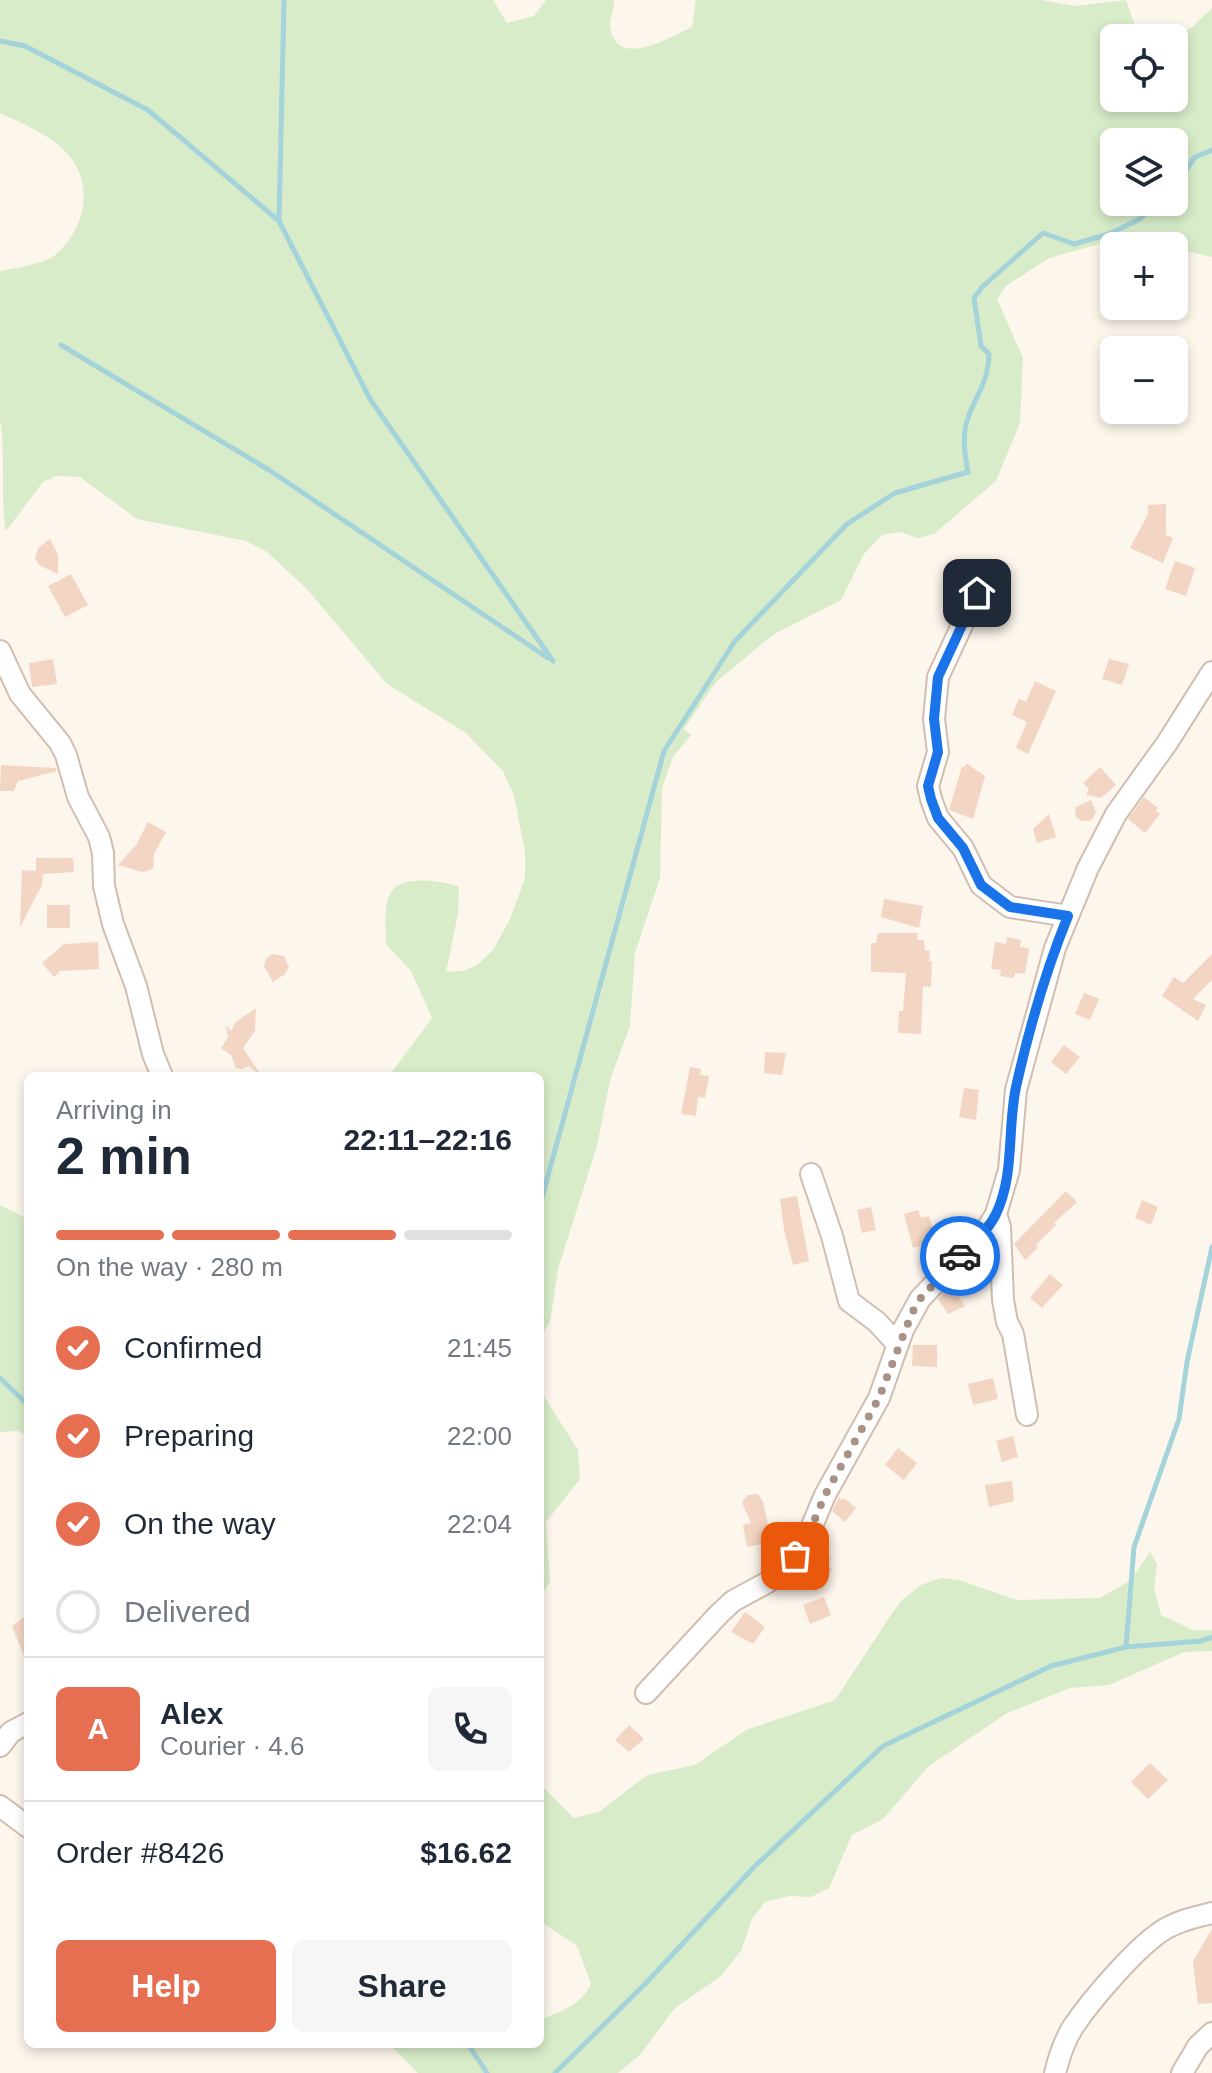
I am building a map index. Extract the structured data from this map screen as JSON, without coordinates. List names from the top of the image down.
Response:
{
  "page": {
    "map_buttons": ["+", "−"],
    "heading": ["2 min", "Arriving in", "22:11–22:16"],
    "panel": [
      "Alex",
      "Courier · 4.6",
      "Order #8426",
      "$16.62"
    ],
    "bar": "On the way · 280 m",
    "list": [
      ["Confirmed", "21:45"],
      ["Preparing", "22:00"],
      ["On the way", "22:04"],
      "Delivered"
    ],
    "round": "A",
    "buttons": ["Help", "Share"]
  }
}
